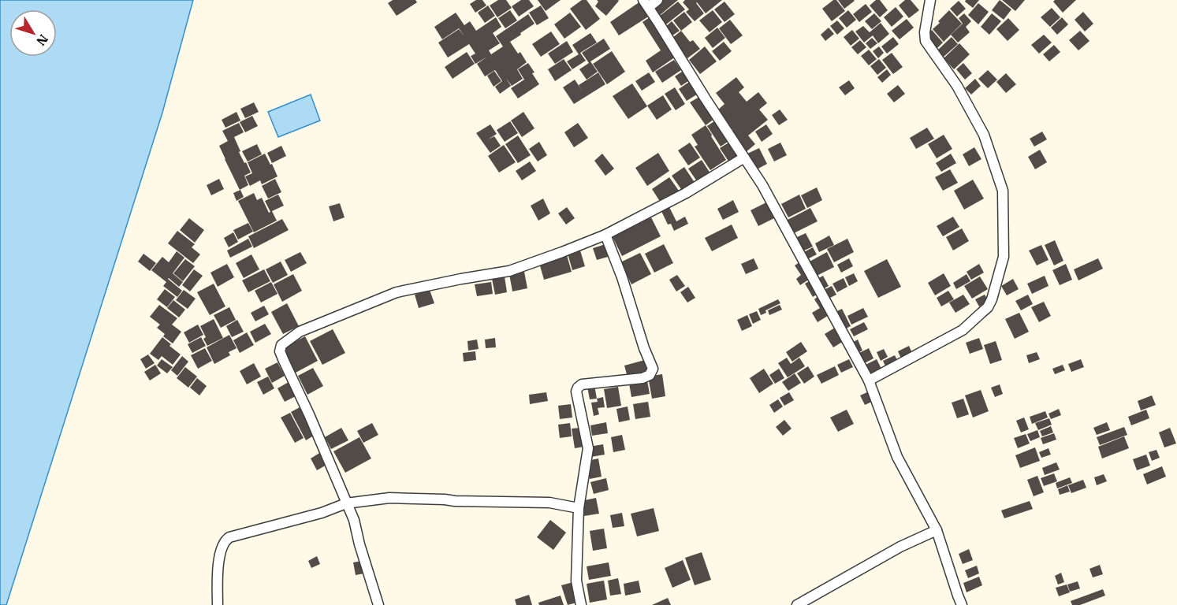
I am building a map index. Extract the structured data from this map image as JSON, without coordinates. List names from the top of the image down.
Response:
{
  "north": "bottom right"
}
